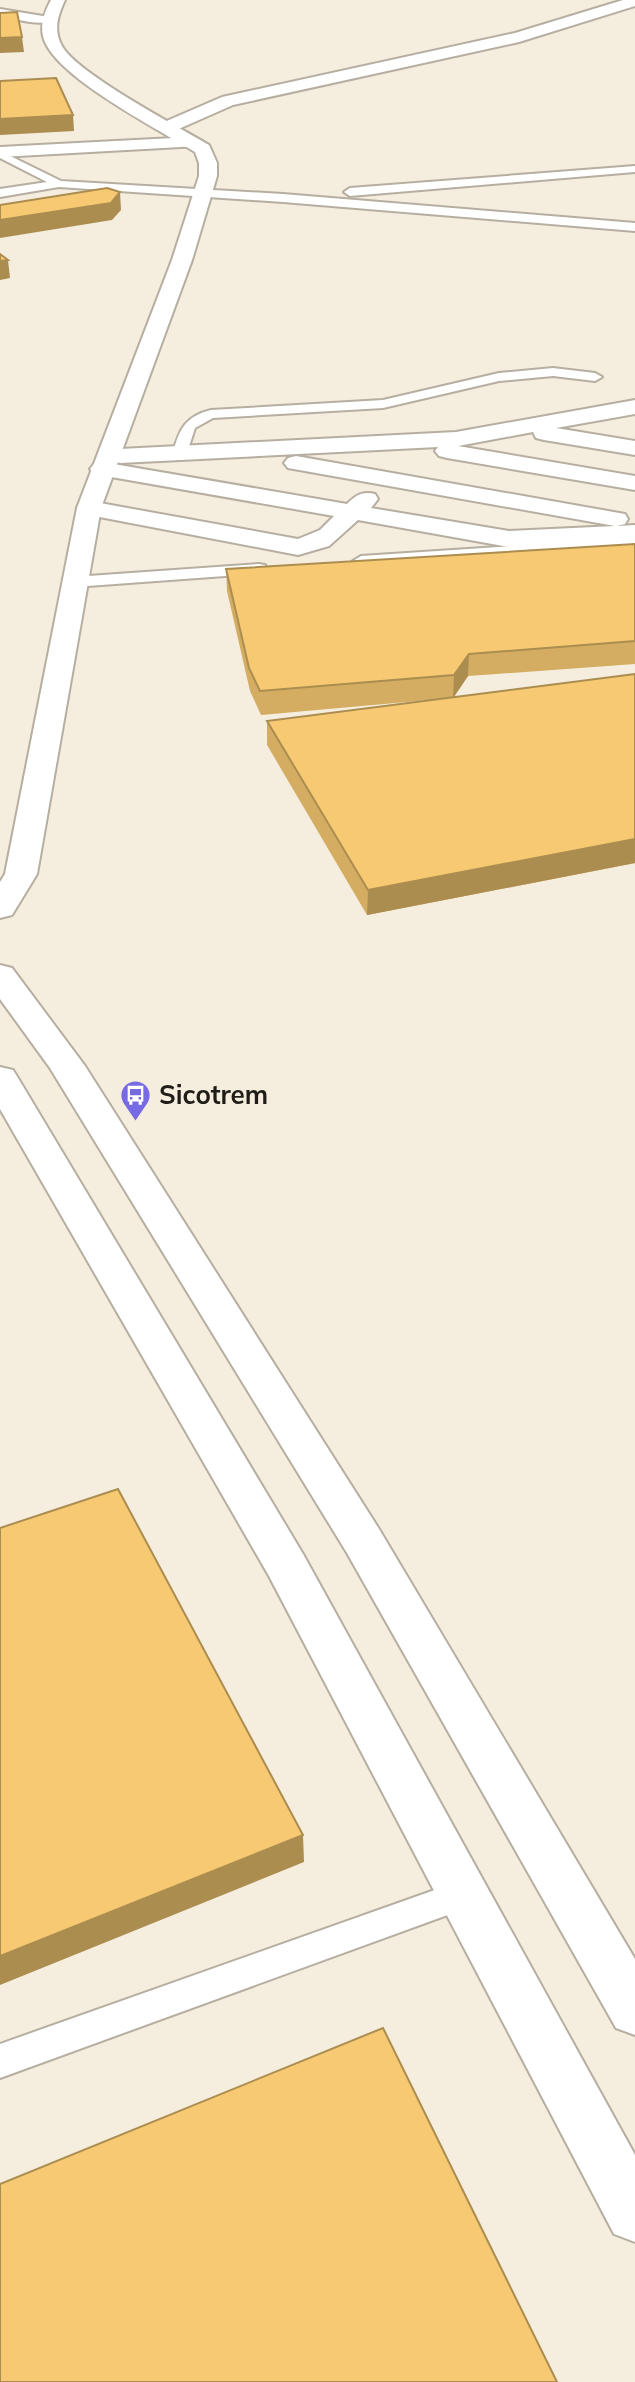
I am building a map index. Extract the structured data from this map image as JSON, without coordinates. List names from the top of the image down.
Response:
{
  "places": {
    "bus stop": ["Sicotrem"]
  }
}
